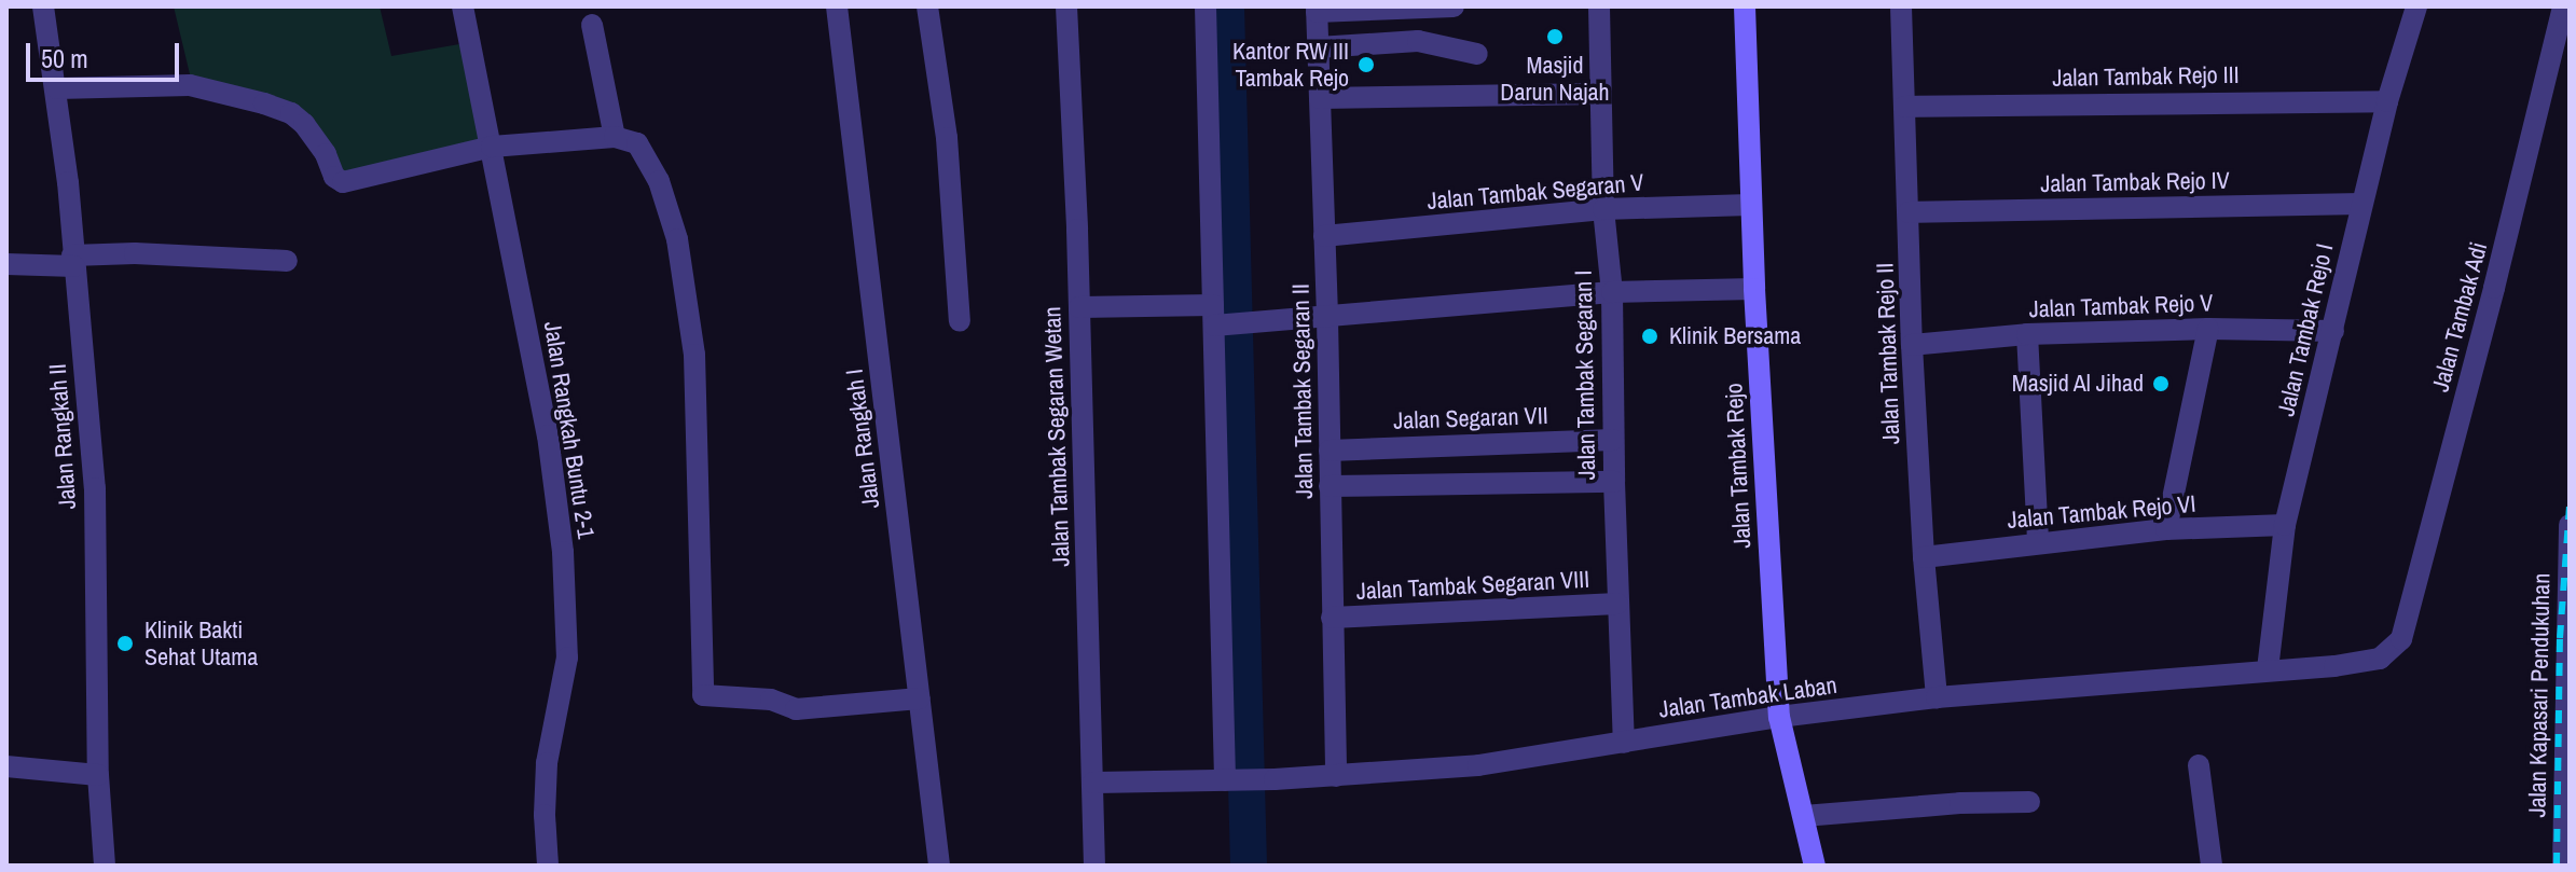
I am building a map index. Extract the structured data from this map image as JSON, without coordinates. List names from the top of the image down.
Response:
{
  "streets": {
    "street": [
      "Jalan Tambak Rejo III",
      "Jalan Tambak Rejo IV",
      "Jalan Tambak Segaran V",
      "Jalan Tambak Rejo V",
      "Jalan Tambak Adi",
      "Jalan Tambak Rejo I",
      "Jalan Tambak Rejo II",
      "Jalan Tambak Segaran I",
      "Jalan Tambak Segaran II",
      "Jalan Segaran VII",
      "Jalan Rangkah Buntu 2-1",
      "Jalan Rangkah II",
      "Jalan Tambak Segaran Wetan",
      "Jalan Rangkah I",
      "Jalan Tambak Rejo",
      "Jalan Tambak Rejo VI",
      "Jalan Tambak Segaran VIII",
      "Jalan Kapasari Pendukuhan",
      "Jalan Tambak Laban"
    ]
  },
  "crossings": [
    ["Jalan Tambak Rejo III", "Jalan Tambak Rejo I"],
    ["Jalan Tambak Rejo III", "Jalan Tambak Rejo II"],
    ["Jalan Tambak Rejo IV", "Jalan Tambak Rejo I"],
    ["Jalan Tambak Rejo IV", "Jalan Tambak Rejo II"],
    ["Jalan Tambak Segaran V", "Jalan Tambak Segaran I"],
    ["Jalan Tambak Segaran V", "Jalan Tambak Segaran II"],
    ["Jalan Tambak Segaran V", "Jalan Tambak Rejo"],
    ["Jalan Tambak Rejo V", "Jalan Tambak Rejo I"],
    ["Jalan Tambak Rejo V", "Jalan Tambak Rejo II"],
    ["Jalan Tambak Adi", "Jalan Tambak Laban"],
    ["Jalan Tambak Rejo I", "Jalan Tambak Rejo VI"],
    ["Jalan Tambak Rejo I", "Jalan Tambak Laban"],
    ["Jalan Tambak Rejo II", "Jalan Tambak Rejo VI"],
    ["Jalan Tambak Rejo II", "Jalan Tambak Laban"],
    ["Jalan Tambak Segaran I", "Jalan Segaran VII"],
    ["Jalan Tambak Segaran I", "Jalan Tambak Segaran VIII"],
    ["Jalan Tambak Segaran I", "Jalan Tambak Laban"],
    ["Jalan Tambak Segaran II", "Jalan Segaran VII"],
    ["Jalan Tambak Segaran II", "Jalan Tambak Segaran VIII"],
    ["Jalan Tambak Segaran II", "Jalan Tambak Laban"],
    ["Jalan Tambak Segaran Wetan", "Jalan Tambak Laban"],
    ["Jalan Tambak Rejo", "Jalan Tambak Laban"]
  ],
  "places": [
    "Masjid Darun Najah",
    "Kantor RW III Tambak Rejo",
    "Klinik Bersama",
    "Masjid Al Jihad",
    "Klinik Bakti Sehat Utama"
  ],
  "scale_bar": "50 m"
}
